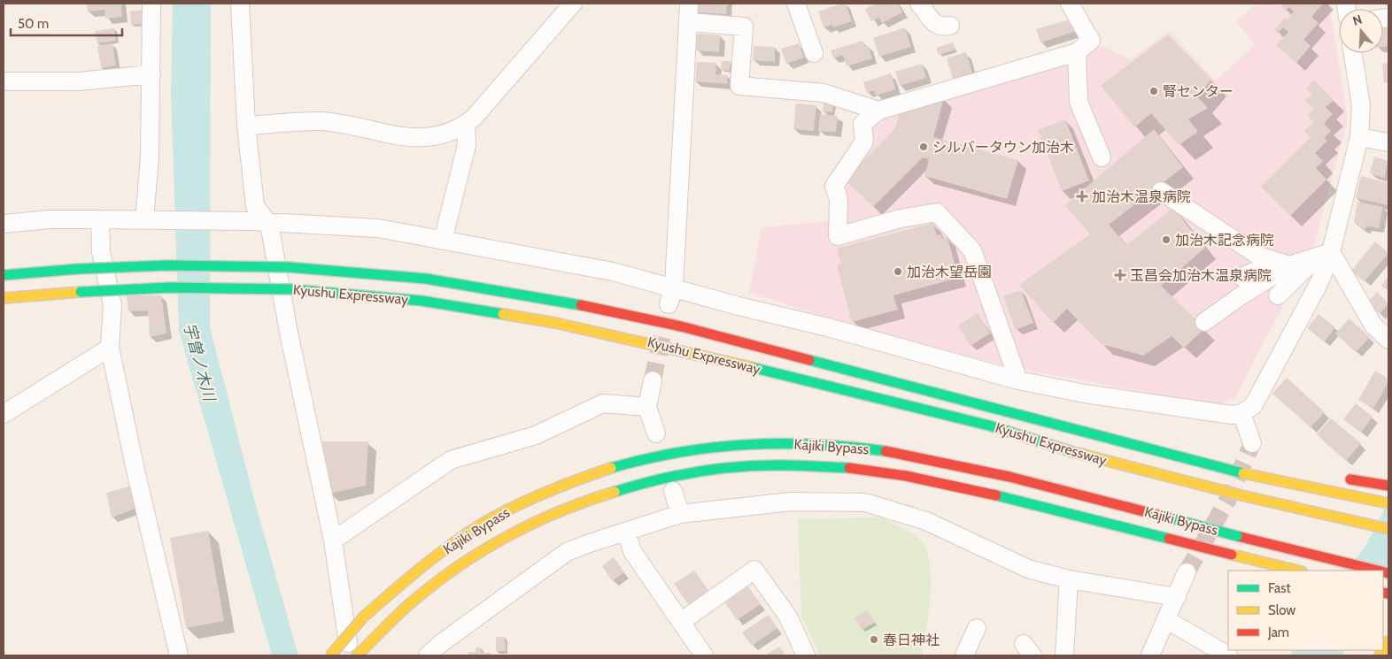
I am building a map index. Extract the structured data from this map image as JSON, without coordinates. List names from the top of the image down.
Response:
{
  "streets": {
    "highway": ["Kyushu Expressway", "Kajiki Bypass"]
  },
  "water": ["宇曽ノ木川"],
  "places": {
    "other": [
      "腎センター",
      "シルバータウン加治木",
      "加治木記念病院",
      "加治木望岳園",
      "春日神社"
    ],
    "health": ["加治木温泉病院", "玉昌会加治木温泉病院"]
  },
  "legend": ["Fast", "Slow", "Jam"],
  "scale_bar": "50 m",
  "north": "top"
}
